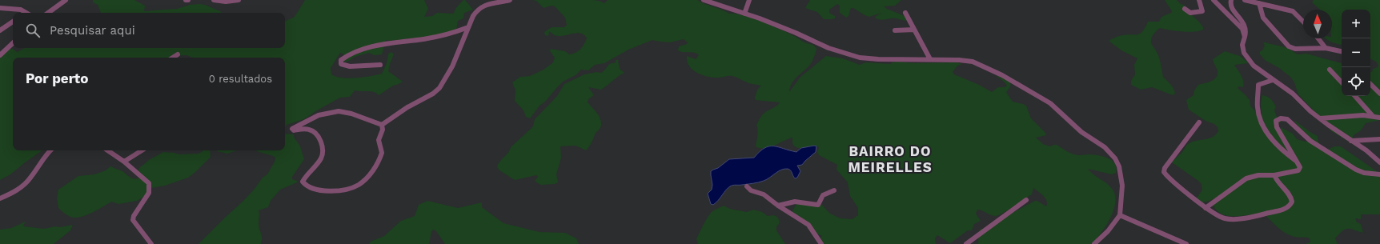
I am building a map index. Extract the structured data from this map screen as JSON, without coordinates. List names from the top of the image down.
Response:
{
  "districts": ["BAIRRO DO MEIRELLES"],
  "north": "top",
  "page": {
    "map_buttons": ["+", "−"],
    "search": "Pesquisar aqui",
    "heading": ["Por perto", "0 resultados"]
  }
}
